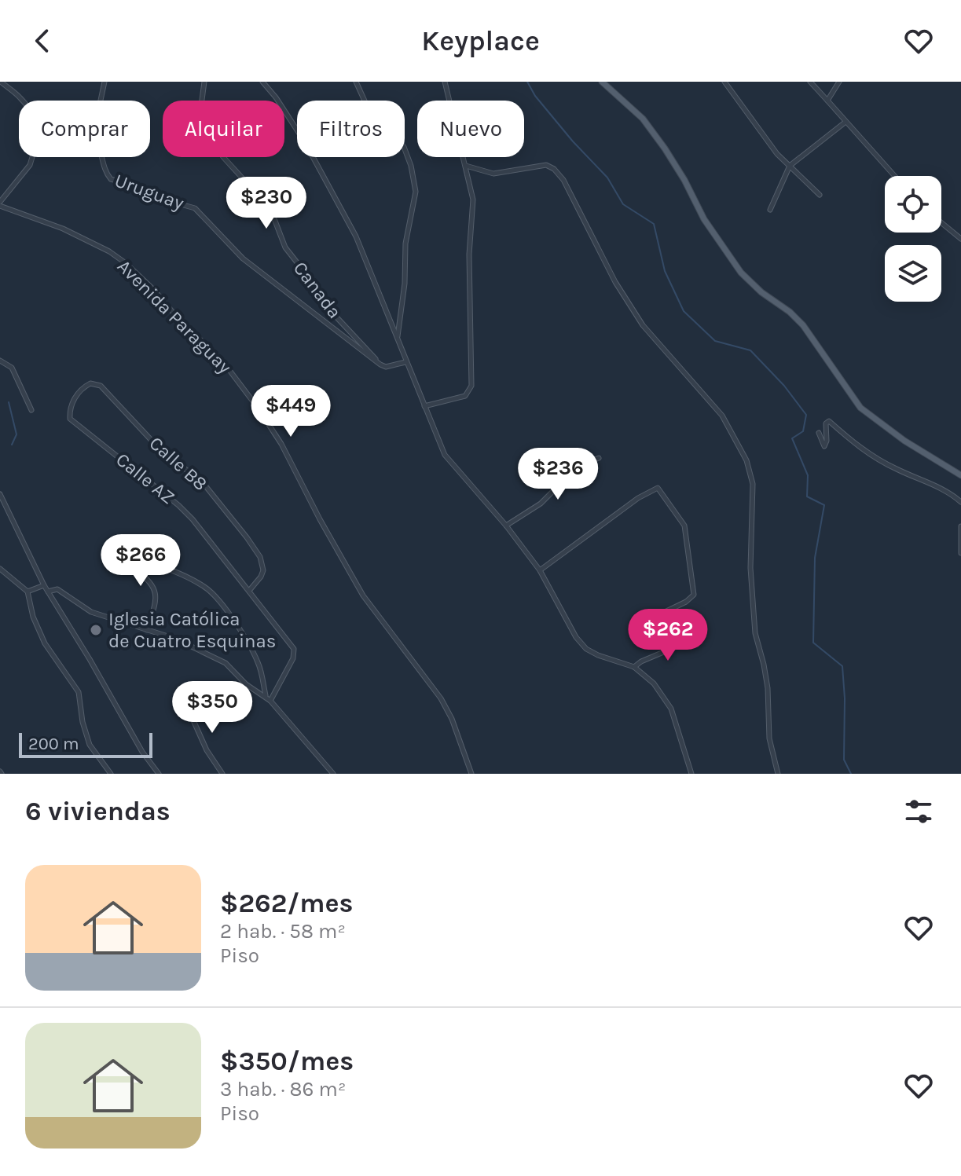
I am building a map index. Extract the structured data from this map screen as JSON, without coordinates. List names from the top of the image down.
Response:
{
  "streets": {
    "street": [
      "Uruguay",
      "Canada",
      "Avenida Paraguay",
      "Calle B8",
      "Calle AZ"
    ]
  },
  "crossings": [
    ["Uruguay", "Canada"],
    ["Calle B8", "Calle AZ"]
  ],
  "places": ["Iglesia Católica de Cuatro Esquinas"],
  "scale_bar": "200 m",
  "page": {
    "header": "Keyplace",
    "chip": [
      "Comprar",
      "Alquilar",
      "Filtros",
      "Nuevo"
    ],
    "price": [
      "$230",
      "$449",
      "$236",
      "$266",
      "$262",
      "$350"
    ],
    "scale": "200 m",
    "heading": "6 viviendas",
    "list": [
      {
        "name": "$262/mes",
        "note": "2 hab. · 58 m² · Piso"
      },
      {
        "name": "$350/mes",
        "note": "3 hab. · 86 m² · Piso"
      }
    ]
  }
}
